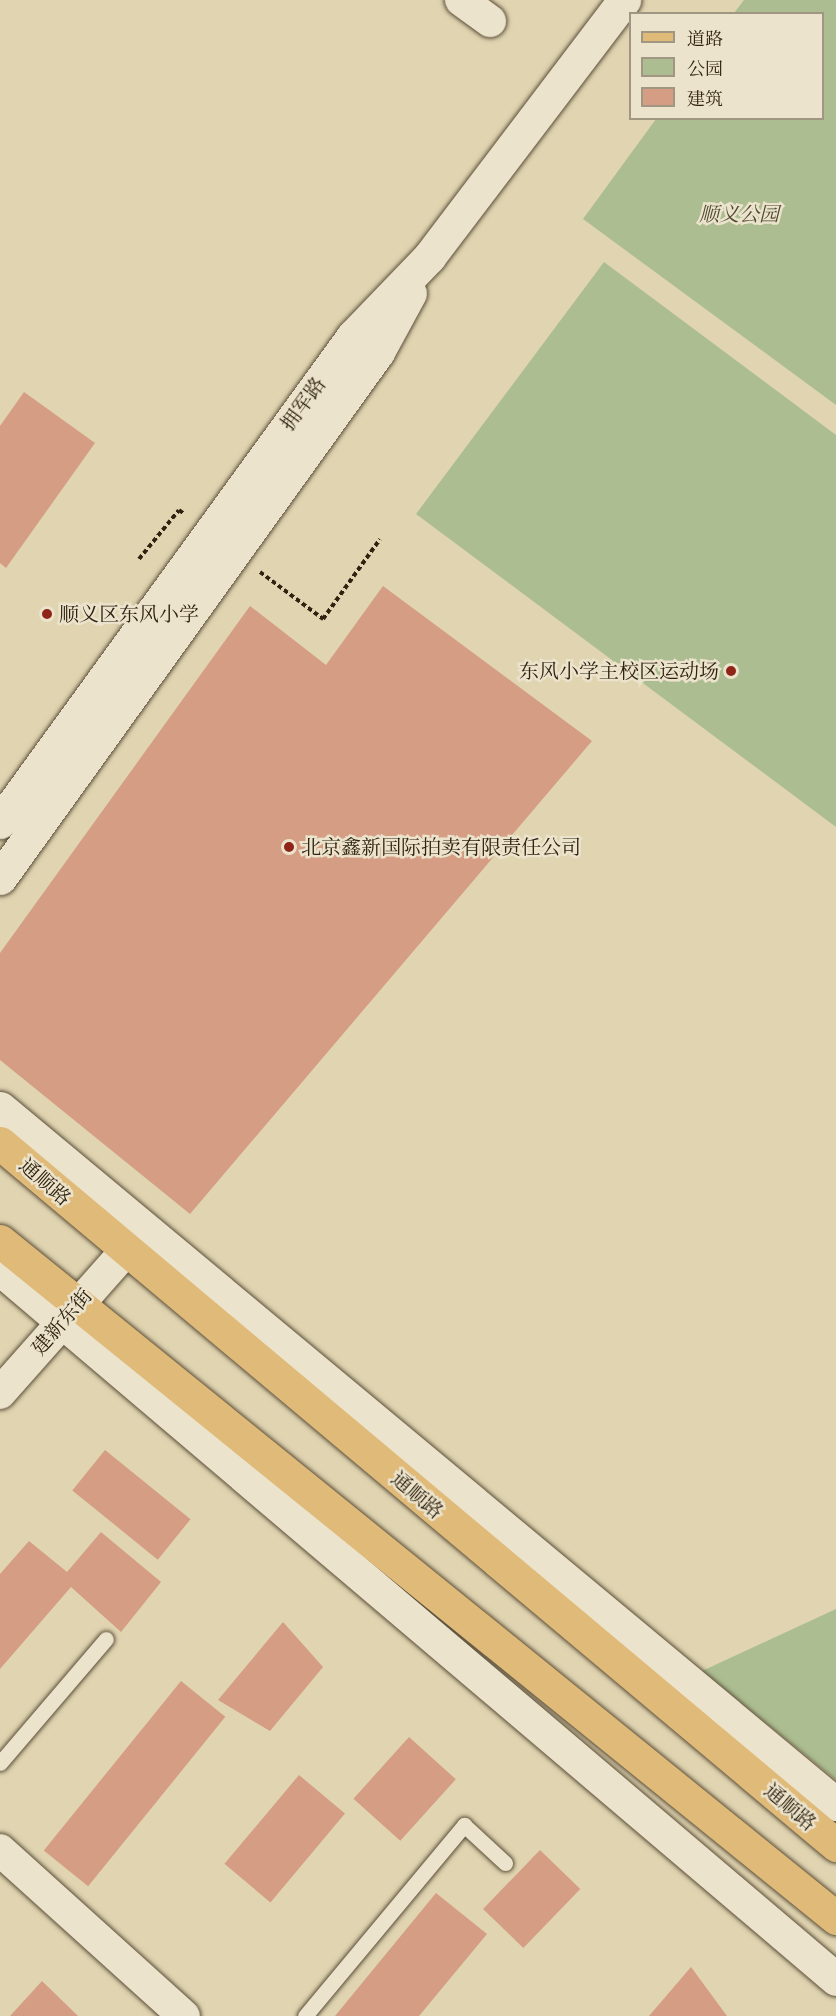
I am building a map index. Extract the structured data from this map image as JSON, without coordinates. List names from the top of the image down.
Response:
{
  "streets": {
    "main road": ["通顺路"],
    "street": ["拥军路", "建新东街"]
  },
  "crossings": [
    ["通顺路", "建新东街"]
  ],
  "parks": ["顺义公园"],
  "places": ["顺义区东风小学", "东风小学主校区运动场", "北京鑫新国际拍卖有限责任公司"],
  "legend": ["道路", "公园", "建筑"]
}
